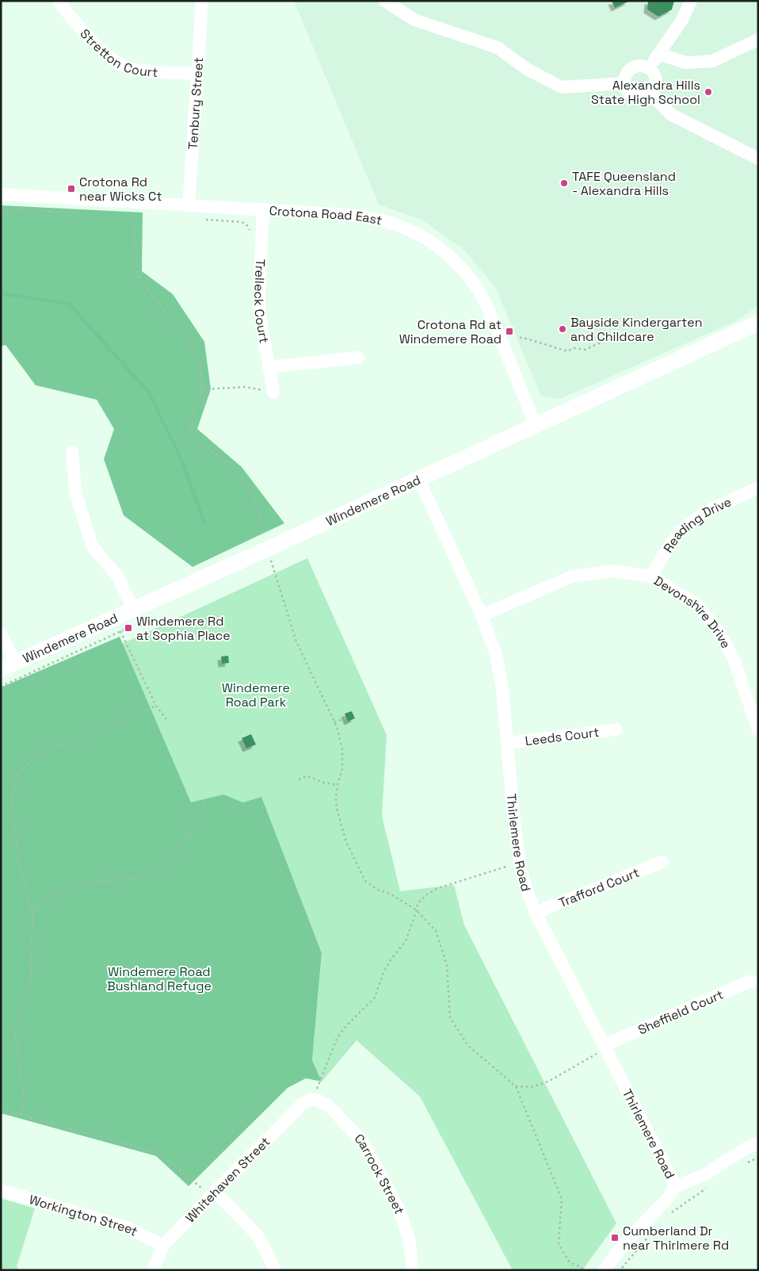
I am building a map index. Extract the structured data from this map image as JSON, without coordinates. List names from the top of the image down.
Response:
{
  "streets": {
    "main road": ["Windemere Road"],
    "street": [
      "Stretton Court",
      "Tenbury Street",
      "Crotona Road East",
      "Trelleck Court",
      "Reading Drive",
      "Devonshire Drive",
      "Leeds Court",
      "Thirlemere Road",
      "Trafford Court",
      "Sheffield Court",
      "Carrock Street",
      "Whitehaven Street",
      "Workington Street"
    ]
  },
  "crossings": [
    ["Stretton Court", "Tenbury Street"],
    ["Tenbury Street", "Crotona Road East"],
    ["Crotona Road East", "Trelleck Court"],
    ["Crotona Road East", "Windemere Road"],
    ["Windemere Road", "Thirlemere Road"],
    ["Reading Drive", "Devonshire Drive"],
    ["Devonshire Drive", "Thirlemere Road"],
    ["Leeds Court", "Thirlemere Road"],
    ["Thirlemere Road", "Trafford Court"],
    ["Thirlemere Road", "Sheffield Court"],
    ["Carrock Street", "Whitehaven Street"],
    ["Whitehaven Street", "Workington Street"]
  ],
  "parks": ["Windemere Road Park", "Windemere Road Bushland Refuge"],
  "places": {
    "other": ["Alexandra Hills State High School", "TAFE Queensland - Alexandra Hills", "Bayside Kindergarten and Childcare"],
    "transit": [
      "Crotona Rd near Wicks Ct",
      "Crotona Rd at Windemere Road",
      "Windemere Rd at Sophia Place",
      "Cumberland Dr near Thirlmere Rd"
    ]
  }
}
